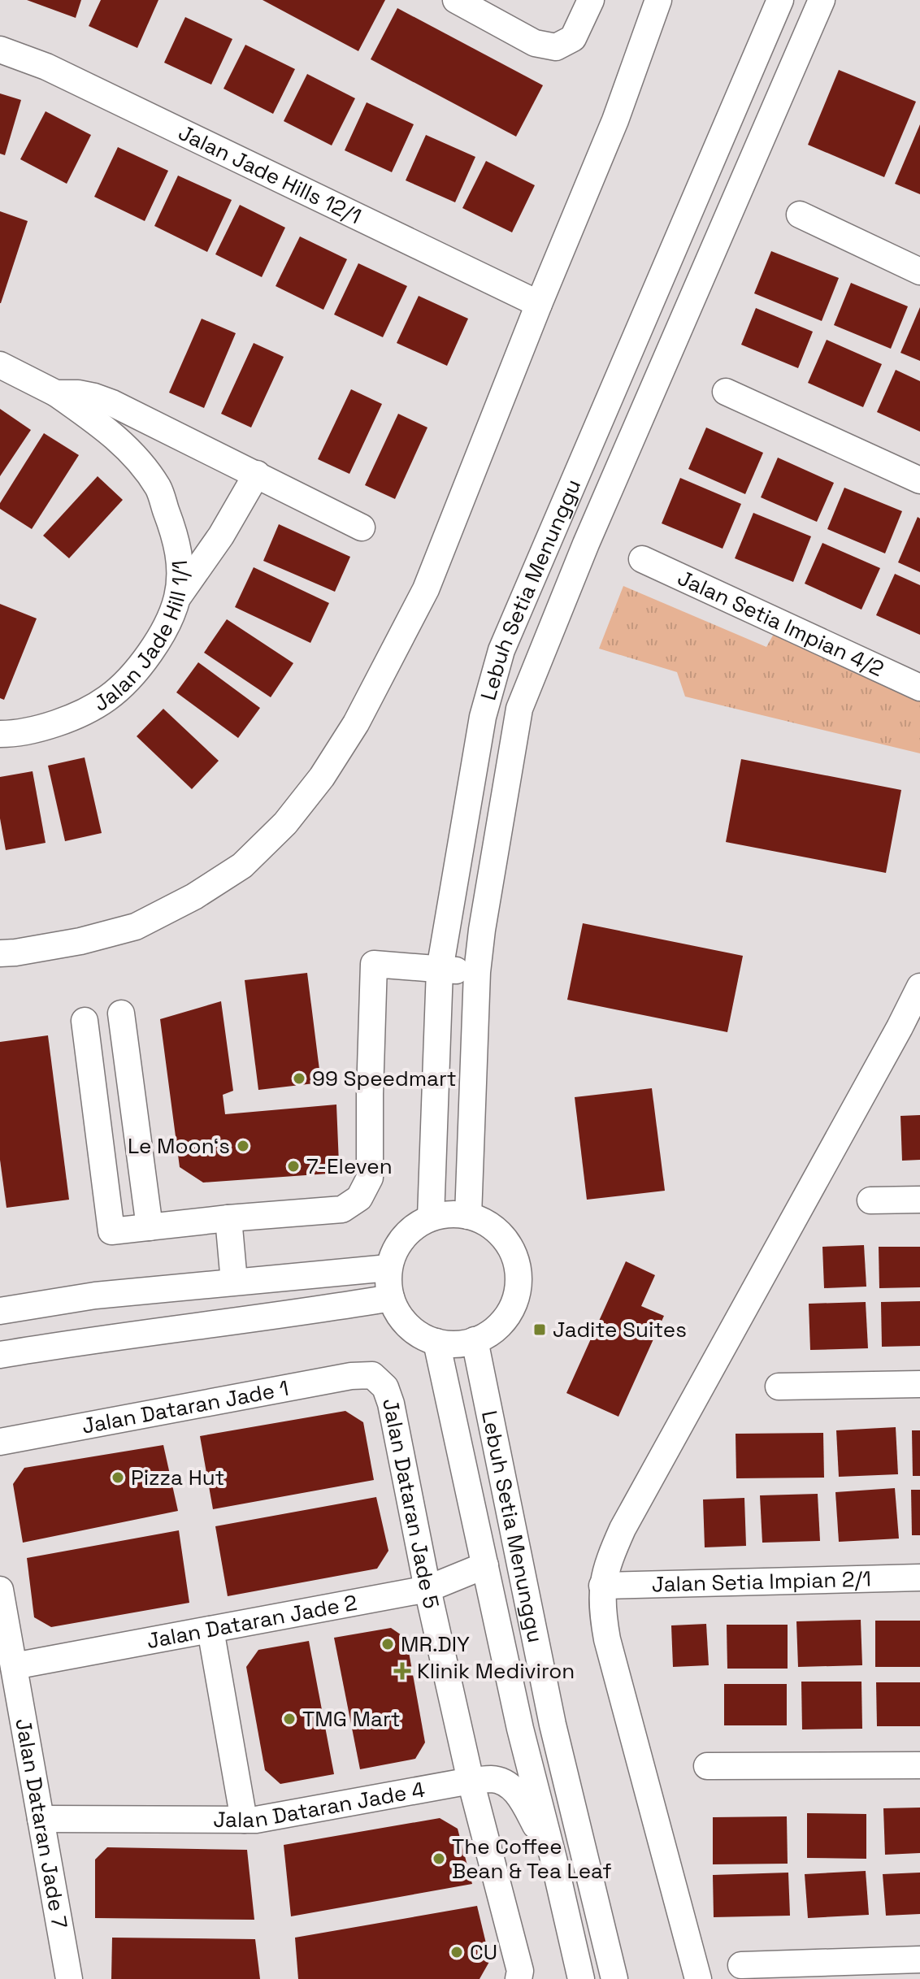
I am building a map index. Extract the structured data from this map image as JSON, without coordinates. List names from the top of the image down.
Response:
{
  "streets": {
    "street": [
      "Jalan Jade Hills 12/1",
      "Lebuh Setia Menunggu",
      "Jalan Setia Impian 4/2",
      "Jalan Jade Hill 1/1",
      "Jalan Dataran Jade 1",
      "Jalan Dataran Jade 5",
      "Jalan Setia Impian 2/1",
      "Jalan Dataran Jade 2",
      "Jalan Dataran Jade 4",
      "Jalan Dataran Jade 7"
    ]
  },
  "crossings": [
    ["Lebuh Setia Menunggu", "Jalan Dataran Jade 2"],
    ["Lebuh Setia Menunggu", "Jalan Dataran Jade 4"],
    ["Jalan Dataran Jade 1", "Jalan Dataran Jade 5"],
    ["Jalan Dataran Jade 5", "Jalan Dataran Jade 2"],
    ["Jalan Dataran Jade 5", "Jalan Dataran Jade 4"],
    ["Jalan Dataran Jade 2", "Jalan Dataran Jade 7"],
    ["Jalan Dataran Jade 4", "Jalan Dataran Jade 7"]
  ],
  "places": {
    "other": [
      "99 Speedmart",
      "Le Moon‘s",
      "7-Eleven",
      "Pizza Hut",
      "MR.DIY",
      "TMG Mart",
      "The Coffee Bean & Tea Leaf",
      "CU"
    ],
    "transit": ["Jadite Suites"],
    "health": ["Klinik Mediviron"]
  }
}
